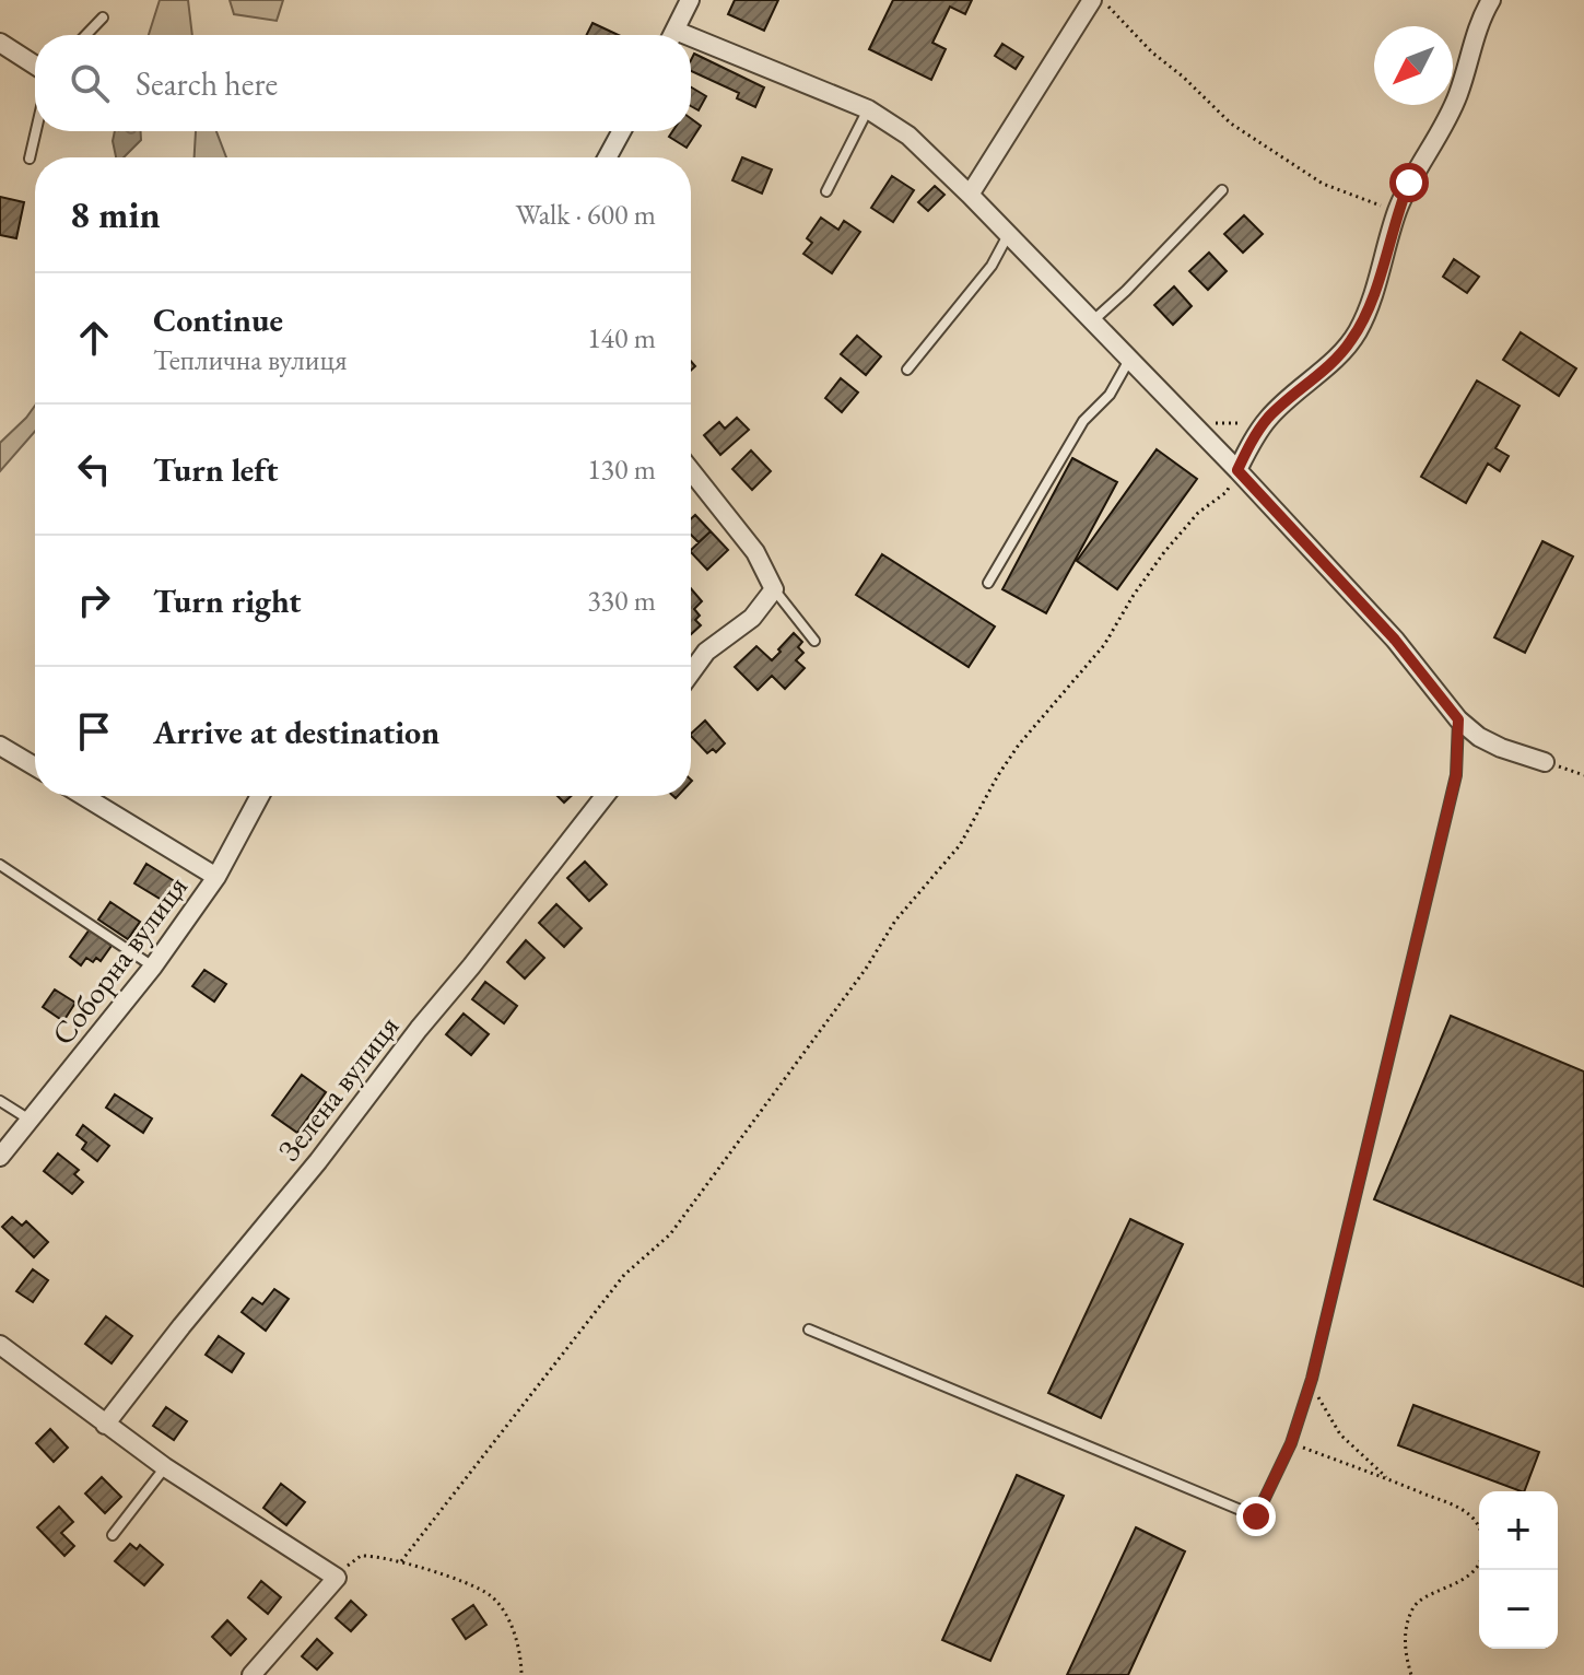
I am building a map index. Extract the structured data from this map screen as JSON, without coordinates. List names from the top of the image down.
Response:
{
  "streets": {
    "street": ["Соборна вулиця", "Зелена вулиця"]
  },
  "north": "bottom left",
  "page": {
    "search": "Search here",
    "heading": ["8 min", "Walk · 600 m"],
    "list": [
      ["Continue", "Теплична вулиця", "140 m"],
      ["Turn left", "130 m"],
      ["Turn right", "330 m"],
      "Arrive at destination"
    ],
    "map_buttons": ["+", "−"]
  }
}
